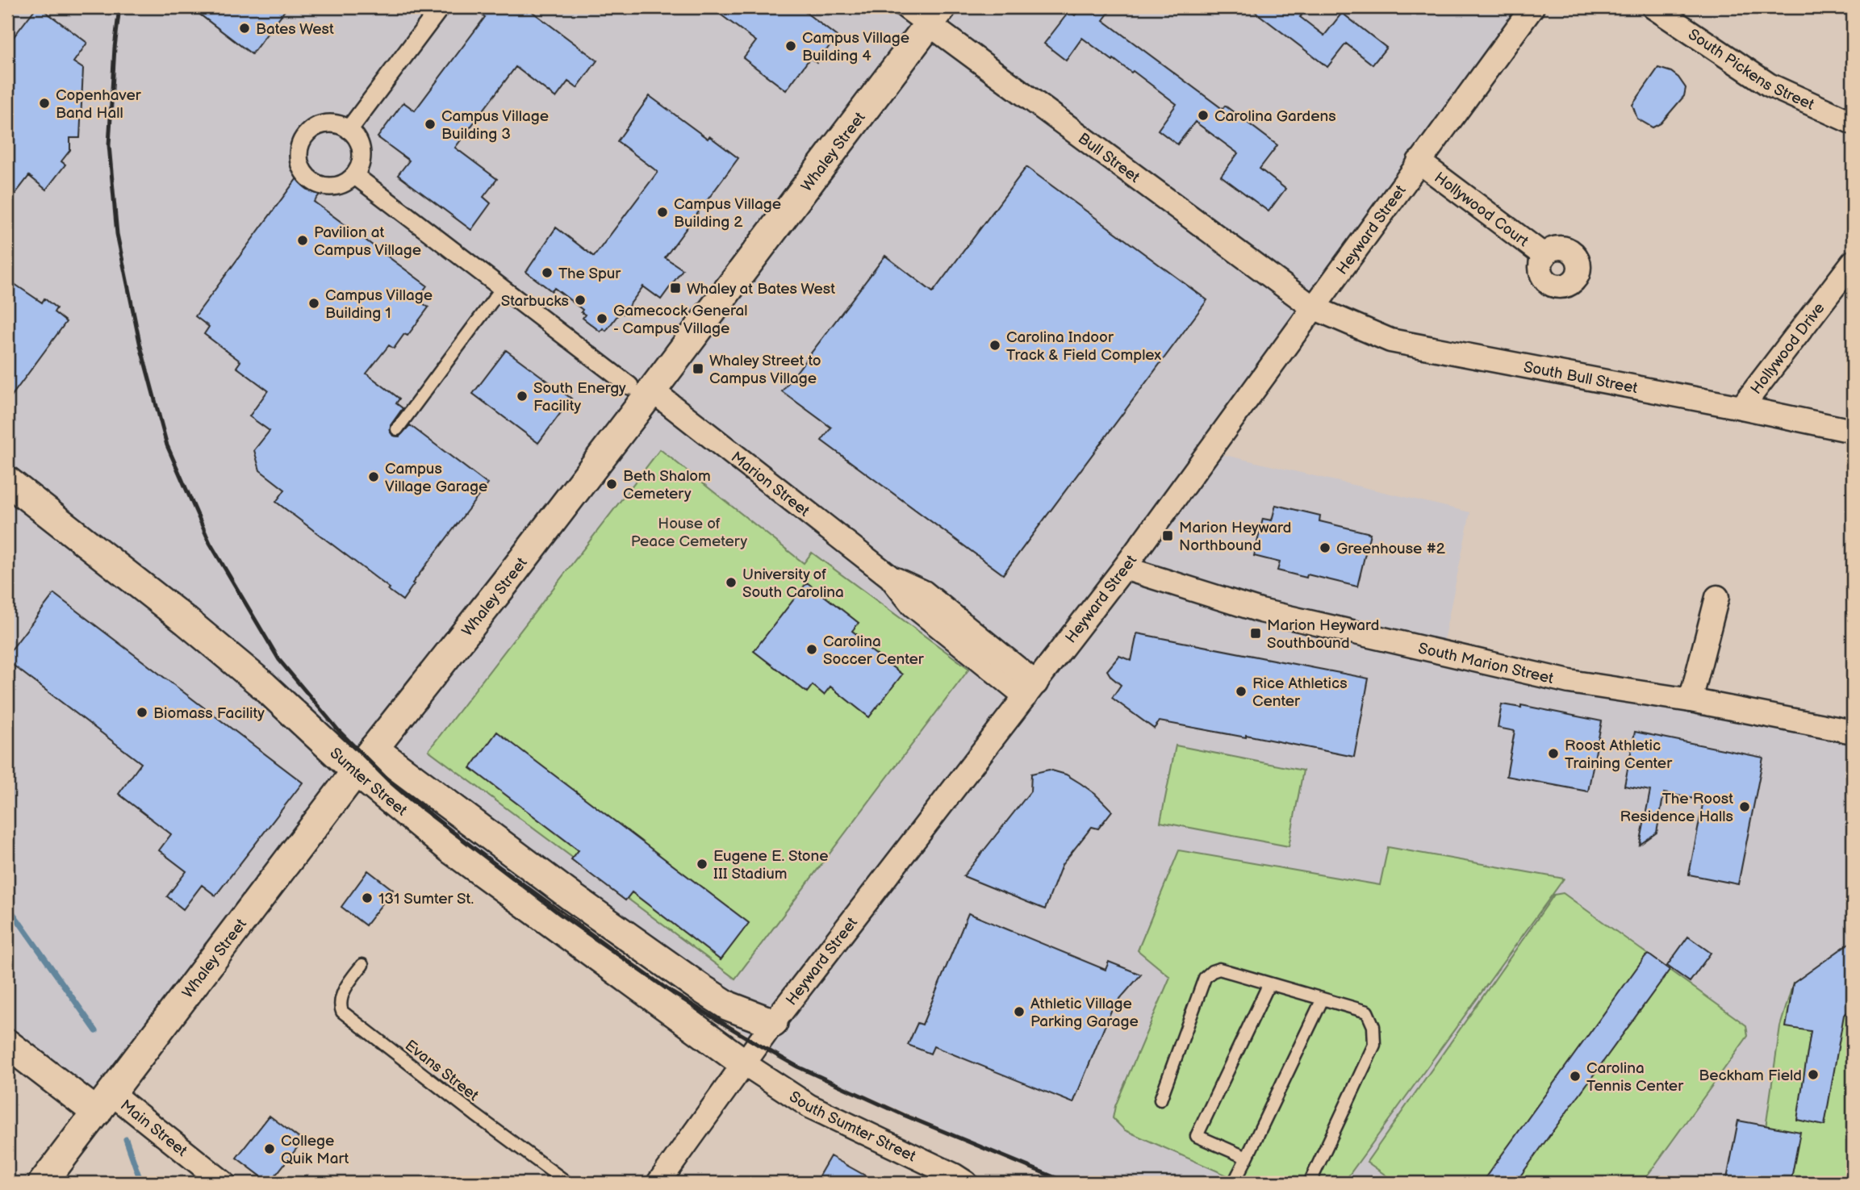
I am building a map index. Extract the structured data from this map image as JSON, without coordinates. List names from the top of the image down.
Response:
{
  "streets": {
    "street": [
      "South Pickens Street",
      "Whaley Street",
      "Bull Street",
      "Hollywood Court",
      "Heyward Street",
      "Hollywood Drive",
      "South Bull Street",
      "Marion Street",
      "South Marion Street",
      "Sumter Street",
      "South Sumter Street",
      "Main Street"
    ],
    "lane": ["Evans Street"]
  },
  "crossings": [
    ["Whaley Street", "Bull Street"],
    ["Whaley Street", "Marion Street"],
    ["Whaley Street", "Sumter Street"],
    ["Whaley Street", "Main Street"],
    ["Bull Street", "Heyward Street"],
    ["Bull Street", "South Bull Street"],
    ["Hollywood Court", "Heyward Street"],
    ["Heyward Street", "South Bull Street"],
    ["Heyward Street", "Marion Street"],
    ["Heyward Street", "South Marion Street"],
    ["Heyward Street", "Sumter Street"],
    ["Heyward Street", "South Sumter Street"],
    ["Hollywood Drive", "South Bull Street"],
    ["Sumter Street", "South Sumter Street"]
  ],
  "parks": ["House of Peace Cemetery"],
  "places": {
    "other": [
      "Bates West",
      "Campus Village Building 4",
      "Copenhaver Band Hall",
      "Carolina Gardens",
      "Campus Village Building 3",
      "Campus Village Building 2",
      "Pavilion at Campus Village",
      "The Spur",
      "Starbucks",
      "Campus Village Building 1",
      "Gamecock General - Campus Village",
      "Carolina Indoor Track & Field Complex",
      "South Energy Facility",
      "Campus Village Garage",
      "Beth Shalom Cemetery",
      "Greenhouse #2",
      "University of South Carolina",
      "Carolina Soccer Center",
      "Rice Athletics Center",
      "Biomass Facility",
      "Roost Athletic Training Center",
      "The Roost Residence Halls",
      "Eugene E. Stone III Stadium",
      "131 Sumter St.",
      "Athletic Village Parking Garage",
      "Beckham Field",
      "Carolina Tennis Center",
      "College Quik Mart"
    ],
    "transit": [
      "Whaley at Bates West",
      "Whaley Street to Campus Village",
      "Marion Heyward Northbound",
      "Marion Heyward Southbound"
    ]
  }
}
